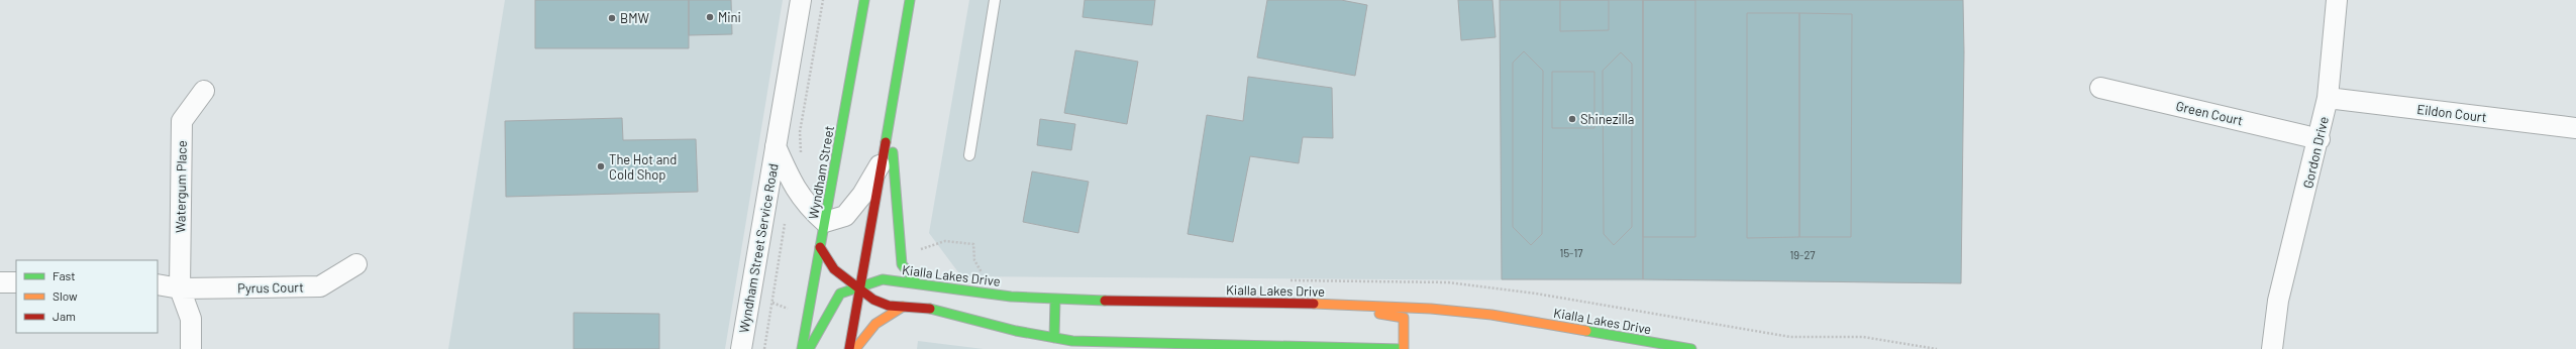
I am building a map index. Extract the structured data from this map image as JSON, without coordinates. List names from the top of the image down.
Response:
{
  "streets": {
    "main road": ["Wyndham Street", "Kialla Lakes Drive"],
    "street": [
      "Green Court",
      "Eildon Court",
      "Gordon Drive",
      "Watergum Place",
      "Wyndham Street Service Road",
      "Pyrus Court"
    ]
  },
  "crossings": [
    ["Green Court", "Gordon Drive"],
    ["Eildon Court", "Gordon Drive"],
    ["Wyndham Street", "Wyndham Street Service Road"],
    ["Watergum Place", "Pyrus Court"]
  ],
  "places": [
    "Mini",
    "BMW",
    "Shinezilla",
    "The Hot and Cold Shop"
  ],
  "house_numbers": ["15-17", "19-27"],
  "legend": ["Fast", "Slow", "Jam"]
}
